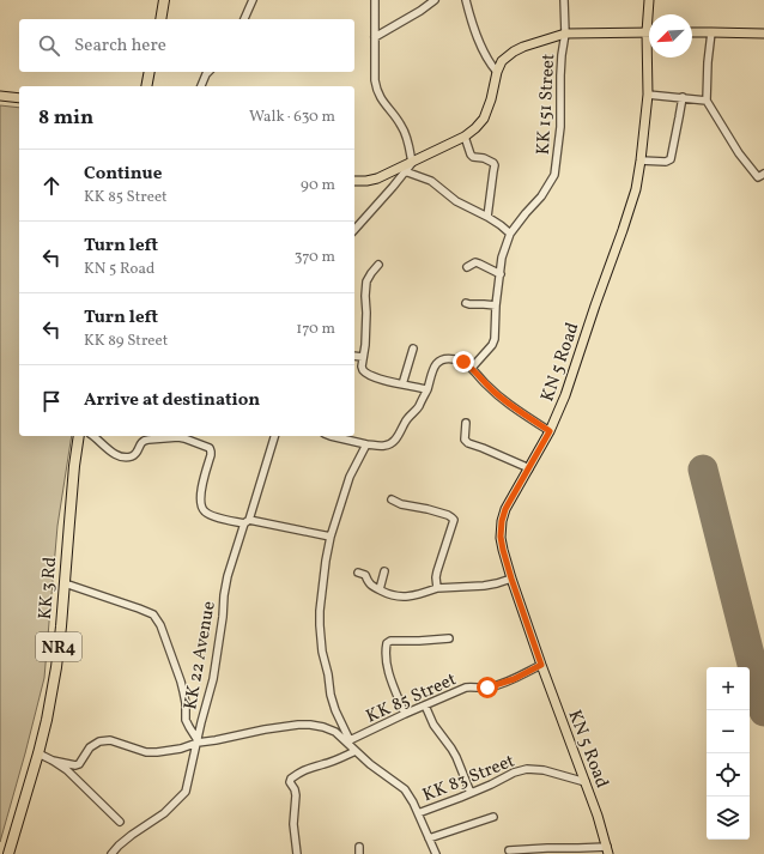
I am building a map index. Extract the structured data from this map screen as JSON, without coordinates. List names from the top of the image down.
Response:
{
  "streets": {
    "highway": ["KK 3 Rd", "NR4"],
    "main road": ["KN 5 Road"],
    "street": [
      "KK 151 Street",
      "KK 22 Avenue",
      "KK 85 Street",
      "KK 83 Street"
    ]
  },
  "crossings": [
    ["KN 5 Road", "KK 85 Street"],
    ["KN 5 Road", "KK 83 Street"]
  ],
  "north": "bottom left",
  "page": {
    "search": "Search here",
    "heading": ["8 min", "Walk · 630 m"],
    "list": [
      ["Continue", "KK 85 Street", "90 m"],
      ["Turn left", "KN 5 Road", "370 m"],
      ["Turn left", "KK 89 Street", "170 m"],
      "Arrive at destination"
    ],
    "map_buttons": ["+", "−"]
  }
}
